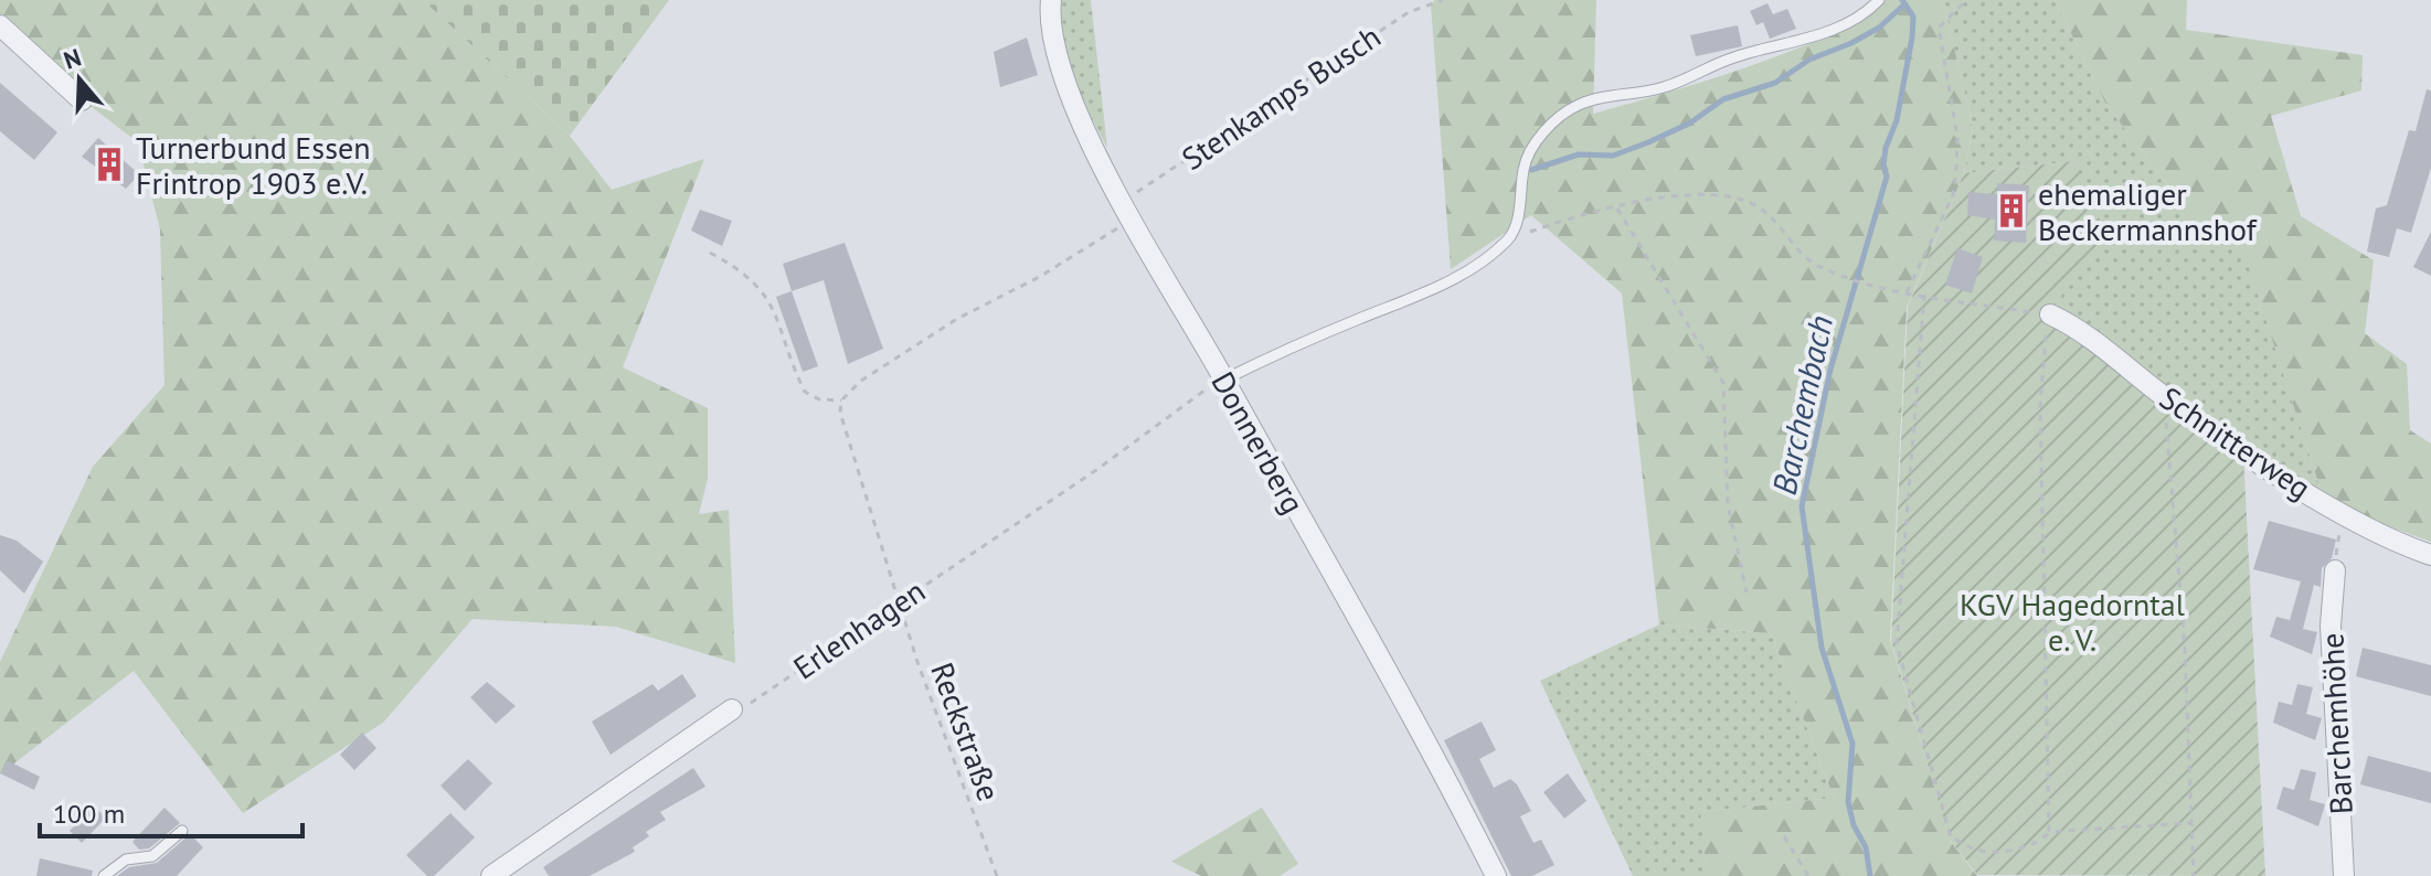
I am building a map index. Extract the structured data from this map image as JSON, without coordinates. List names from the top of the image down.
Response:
{
  "streets": {
    "street": ["Donnerberg", "Schnitterweg", "Barchemhöhe"],
    "path": ["Stenkamps Busch", "Erlenhagen", "Reckstraße"]
  },
  "crossings": [
    ["Stenkamps Busch", "Donnerberg"],
    ["Stenkamps Busch", "Reckstraße"],
    ["Donnerberg", "Erlenhagen"],
    ["Erlenhagen", "Reckstraße"]
  ],
  "water": ["Barchembach"],
  "parks": ["KGV Hagedorntal e. V."],
  "places": {
    "building": ["Turnerbund Essen Frintrop 1903 e.V.", "ehemaliger Beckermannshof"]
  },
  "scale_bar": "100 m",
  "north": "top"
}
